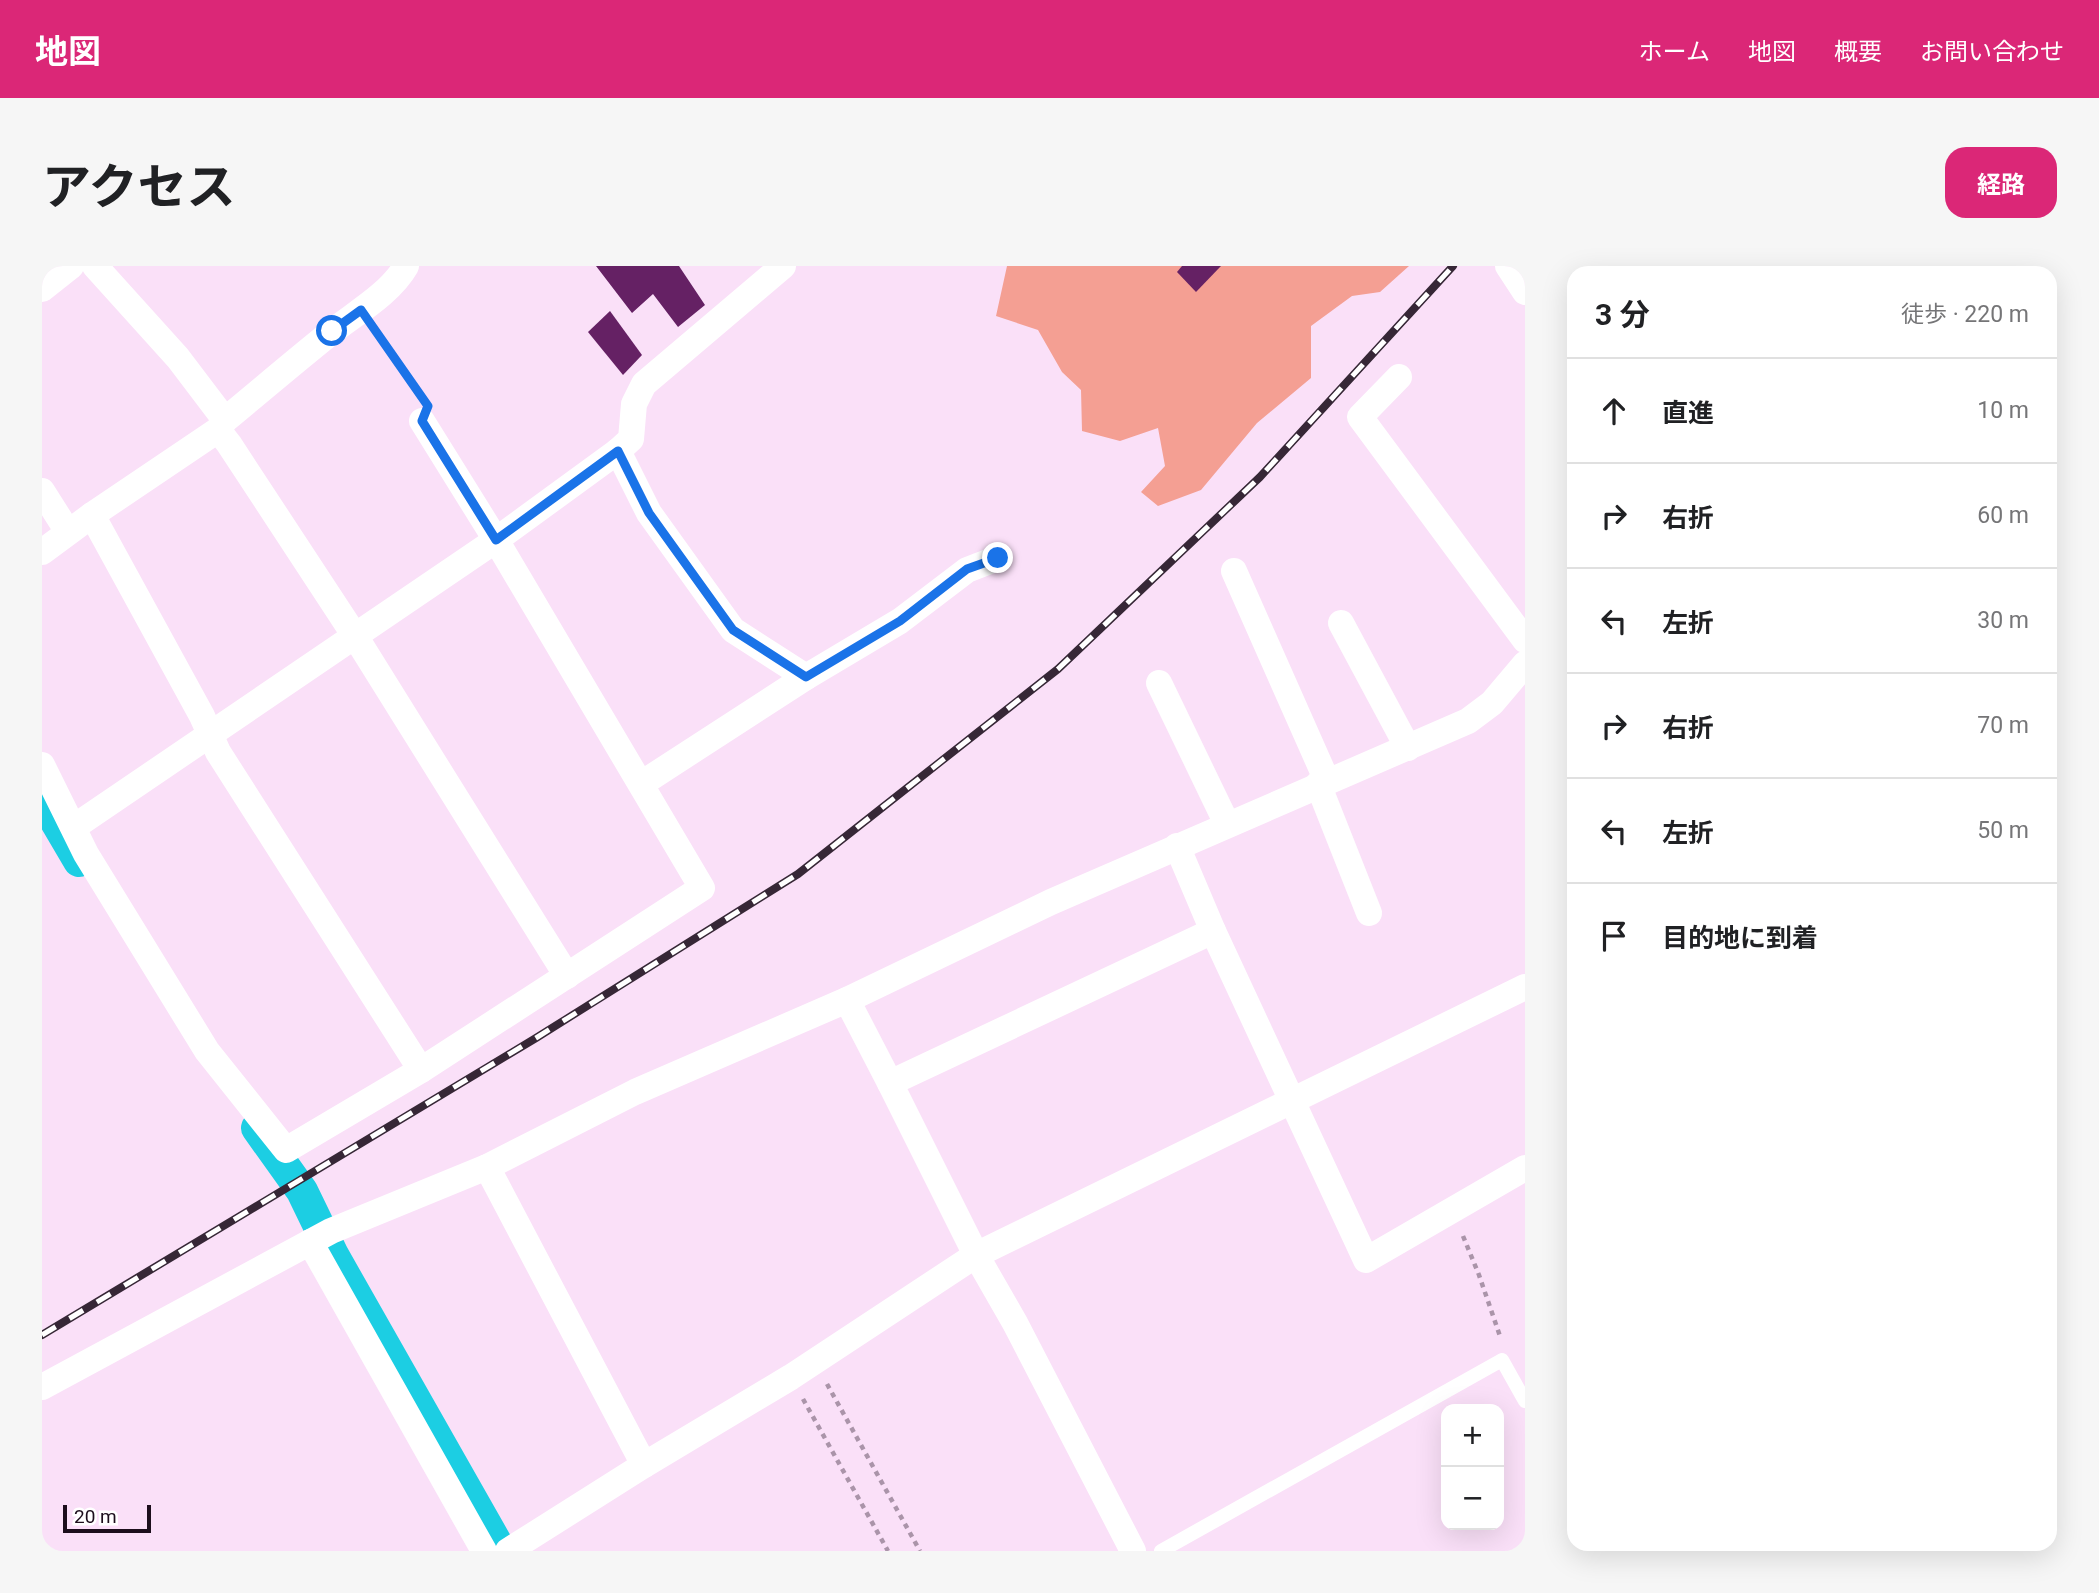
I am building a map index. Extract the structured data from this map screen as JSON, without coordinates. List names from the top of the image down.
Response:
{
  "scale_bar": "20 m",
  "page": {
    "header": "地図",
    "nav": [
      "ホーム",
      "地図",
      "概要",
      "お問い合わせ"
    ],
    "title": "アクセス",
    "buttons": "経路",
    "heading": ["3 分", "徒歩 · 220 m"],
    "list": [
      ["直進", "10 m"],
      ["右折", "60 m"],
      ["左折", "30 m"],
      ["右折", "70 m"],
      ["左折", "50 m"],
      "目的地に到着"
    ],
    "map_buttons": ["+", "−"],
    "scale": "20 m"
  }
}
